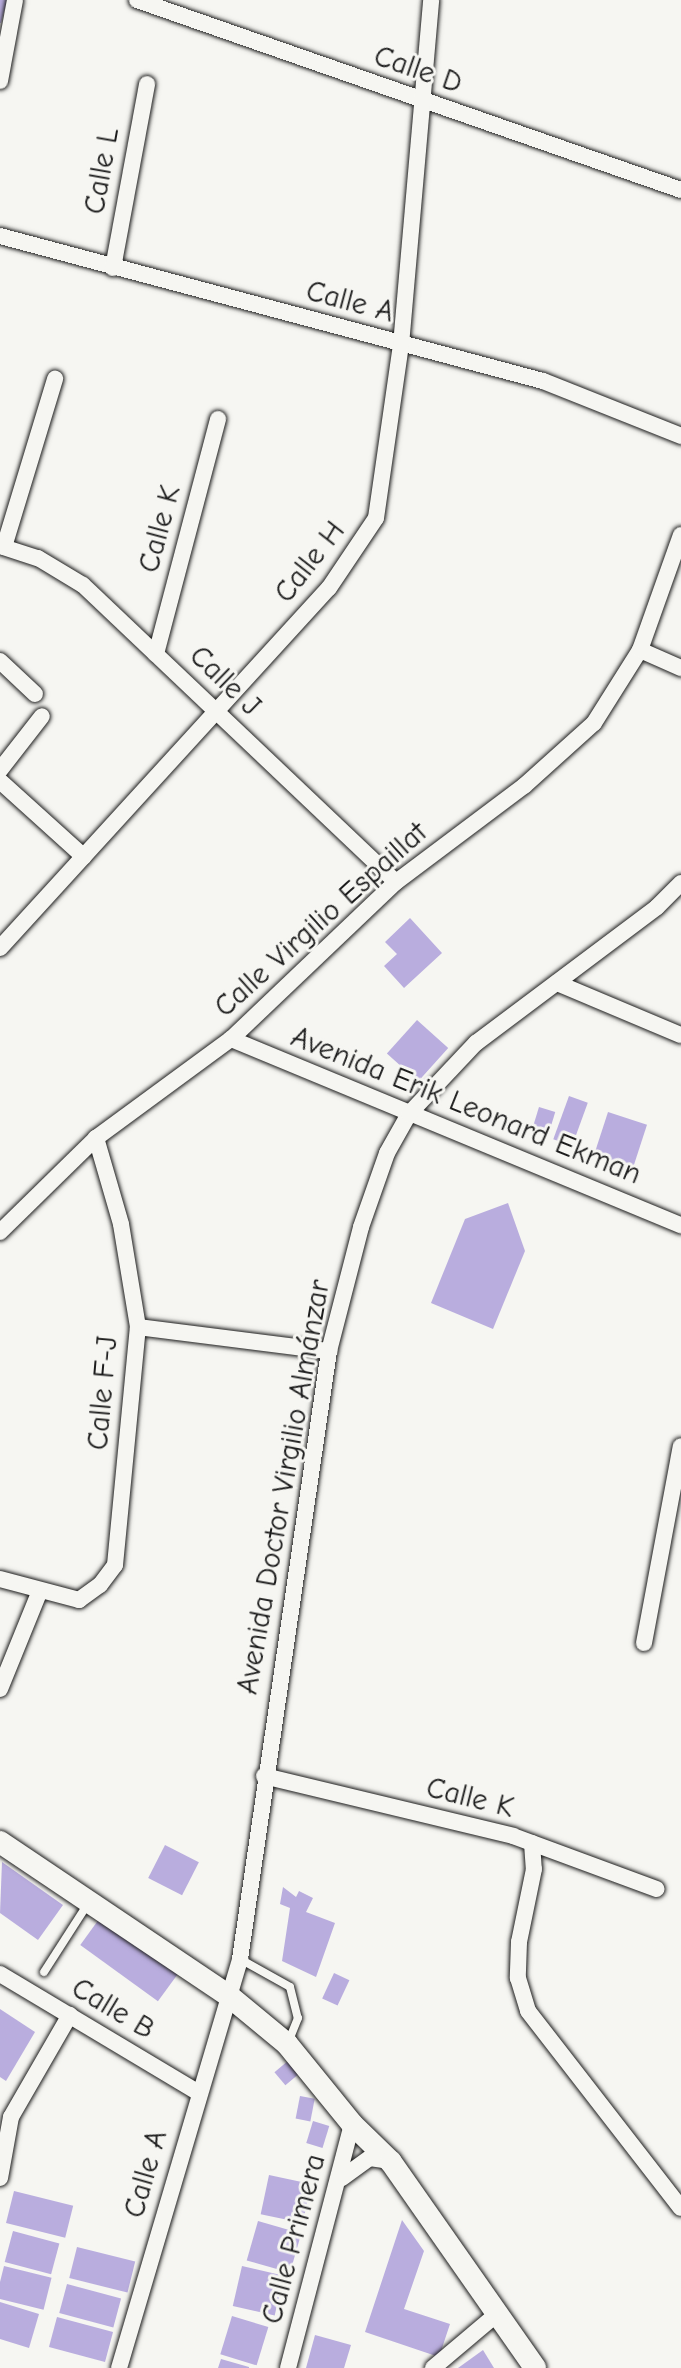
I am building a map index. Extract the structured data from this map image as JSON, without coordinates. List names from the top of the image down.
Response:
{
  "streets": {
    "street": [
      "Calle D",
      "Calle L",
      "Calle A",
      "Calle K",
      "Calle H",
      "Calle J",
      "Calle Virgilio Espaillat",
      "Avenida Erik Leonard Ekman",
      "Calle F-J",
      "Avenida Doctor Virgilio Almánzar",
      "Calle B",
      "Calle Primera"
    ]
  },
  "crossings": [
    ["Calle D", "Calle H"],
    ["Calle L", "Calle A"],
    ["Calle A", "Calle H"],
    ["Calle A", "Avenida Doctor Virgilio Almánzar"],
    ["Calle A", "Calle B"],
    ["Calle K", "Calle J"],
    ["Calle K", "Avenida Doctor Virgilio Almánzar"],
    ["Calle H", "Calle J"],
    ["Calle J", "Calle Virgilio Espaillat"],
    ["Calle Virgilio Espaillat", "Avenida Erik Leonard Ekman"],
    ["Calle Virgilio Espaillat", "Calle F-J"],
    ["Avenida Erik Leonard Ekman", "Avenida Doctor Virgilio Almánzar"]
  ]
}
